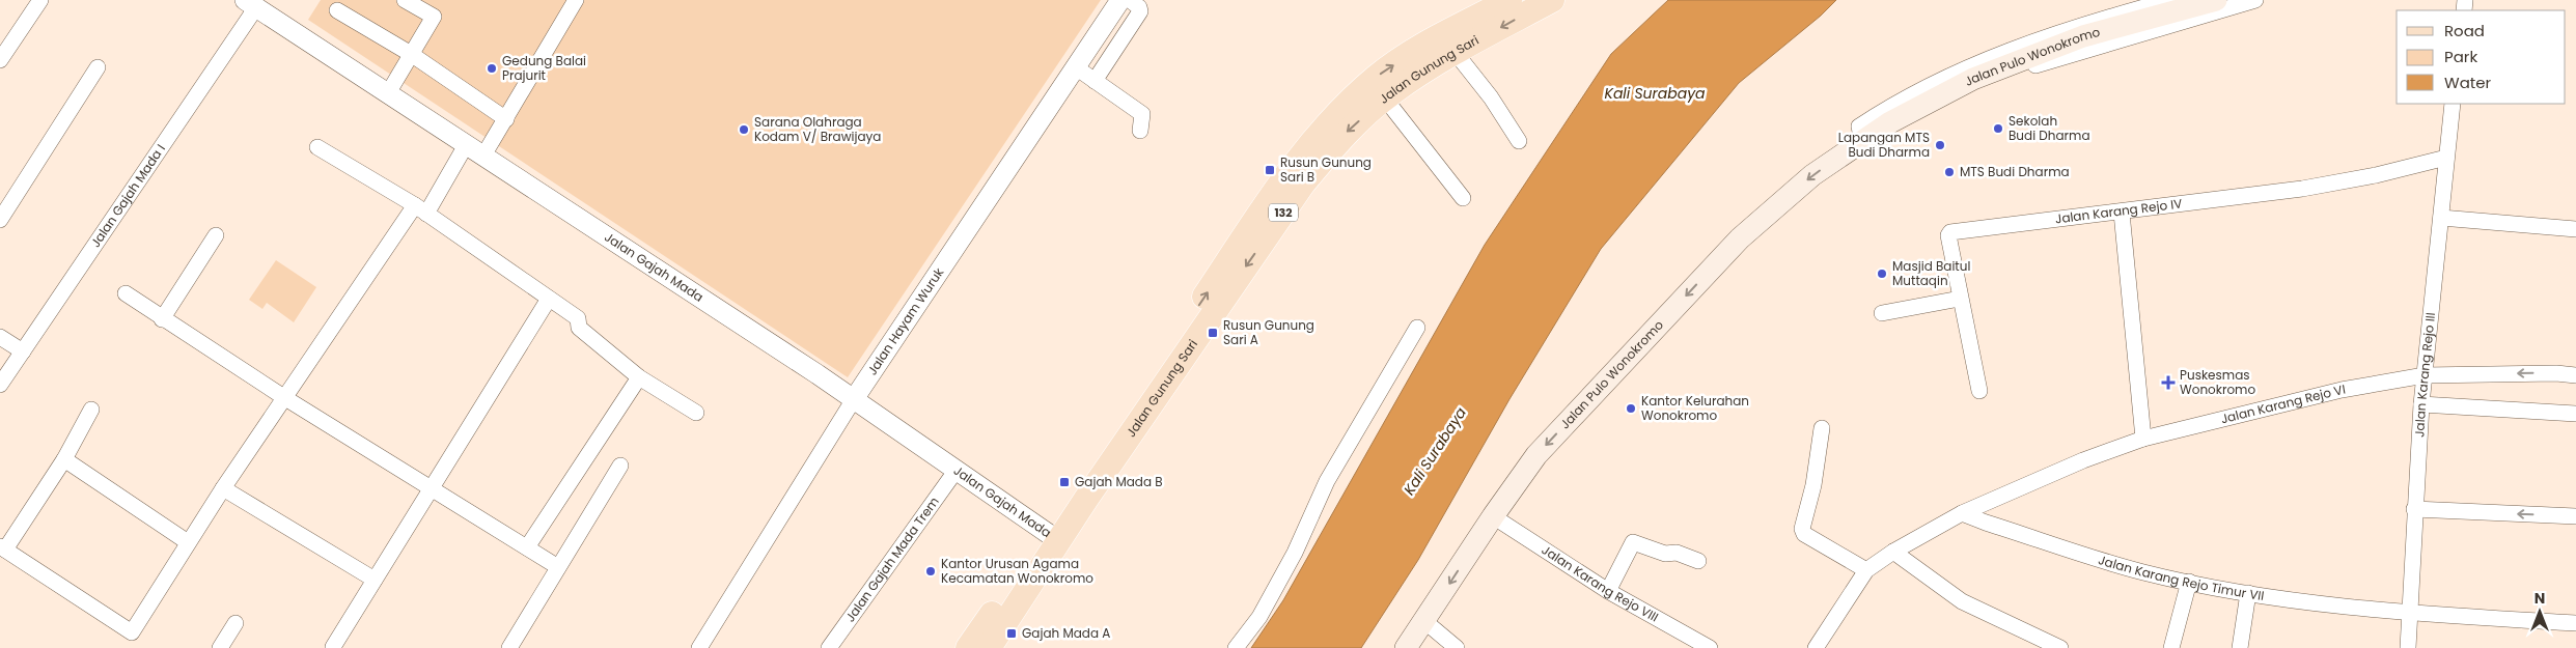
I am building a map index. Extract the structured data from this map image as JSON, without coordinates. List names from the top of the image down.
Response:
{
  "streets": {
    "main road": ["Jalan Pulo Wonokromo", "Jalan Gunung Sari", "132"],
    "street": [
      "Jalan Gajah Mada I",
      "Jalan Karang Rejo IV",
      "Jalan Gajah Mada",
      "Jalan Hayam Wuruk",
      "Jalan Karang Rejo III",
      "Jalan Karang Rejo VI",
      "Jalan Gajah Mada Trem",
      "Jalan Karang Rejo Timur VII",
      "Jalan Karang Rejo VIII"
    ]
  },
  "crossings": [
    ["Jalan Pulo Wonokromo", "Jalan Karang Rejo VIII"],
    ["Jalan Gunung Sari", "Jalan Gajah Mada"],
    ["Jalan Gajah Mada I", "Jalan Gajah Mada"],
    ["Jalan Karang Rejo IV", "Jalan Karang Rejo III"],
    ["Jalan Gajah Mada", "Jalan Hayam Wuruk"],
    ["Jalan Gajah Mada", "Jalan Gajah Mada Trem"],
    ["Jalan Karang Rejo III", "Jalan Karang Rejo VI"],
    ["Jalan Karang Rejo III", "Jalan Karang Rejo Timur VII"],
    ["Jalan Karang Rejo VI", "Jalan Karang Rejo Timur VII"]
  ],
  "water": ["Kali Surabaya"],
  "places": {
    "other": [
      "Gedung Balai Prajurit",
      "Sekolah Budi Dharma",
      "Sarana Olahraga Kodam V/ Brawijaya",
      "Lapangan MTS Budi Dharma",
      "MTS Budi Dharma",
      "Masjid Baitul Muttaqin",
      "Kantor Kelurahan Wonokromo",
      "Kantor Urusan Agama Kecamatan Wonokromo"
    ],
    "transit": [
      "Rusun Gunung Sari B",
      "Rusun Gunung Sari A",
      "Gajah Mada B",
      "Gajah Mada A"
    ],
    "health": ["Puskesmas Wonokromo"]
  },
  "legend": ["Road", "Park", "Water"],
  "north": "top"
}
